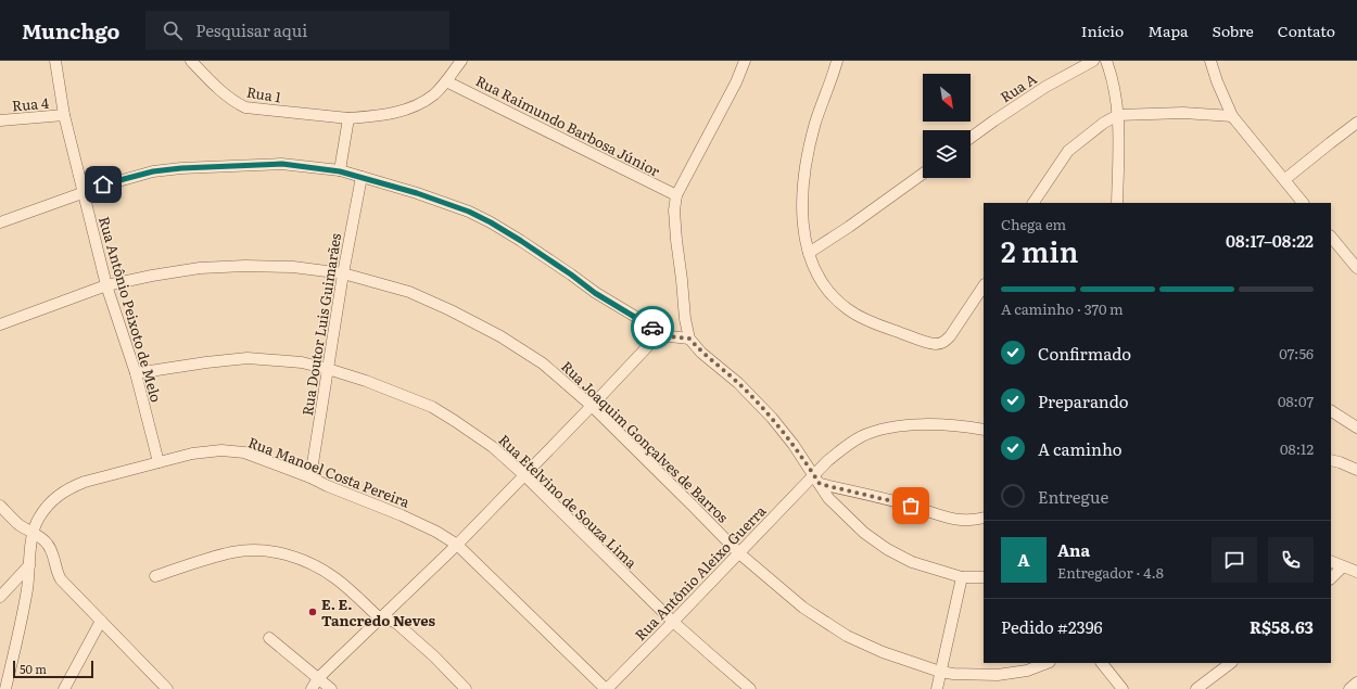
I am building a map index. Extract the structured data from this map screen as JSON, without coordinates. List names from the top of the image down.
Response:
{
  "streets": {
    "street": [
      "Rua A",
      "Rua 1",
      "Rua 4",
      "Rua Raimundo Barbosa Júnior",
      "Rua Antônio Peixoto de Melo",
      "Rua Doutor Luis Guimarães",
      "Rua Joaquim Gonçalves de Barros",
      "Rua Manoel Costa Pereira",
      "Rua Etelvino de Souza Lima",
      "Rua Antônio Aleixo Guerra"
    ]
  },
  "crossings": [
    ["Rua 1", "Rua Raimundo Barbosa Júnior"],
    ["Rua 4", "Rua Antônio Peixoto de Melo"],
    ["Rua Antônio Peixoto de Melo", "Rua Joaquim Gonçalves de Barros"],
    ["Rua Antônio Peixoto de Melo", "Rua Manoel Costa Pereira"],
    ["Rua Antônio Peixoto de Melo", "Rua Etelvino de Souza Lima"],
    ["Rua Doutor Luis Guimarães", "Rua Joaquim Gonçalves de Barros"],
    ["Rua Doutor Luis Guimarães", "Rua Manoel Costa Pereira"],
    ["Rua Doutor Luis Guimarães", "Rua Etelvino de Souza Lima"],
    ["Rua Joaquim Gonçalves de Barros", "Rua Antônio Aleixo Guerra"],
    ["Rua Manoel Costa Pereira", "Rua Antônio Aleixo Guerra"],
    ["Rua Etelvino de Souza Lima", "Rua Antônio Aleixo Guerra"]
  ],
  "places": ["E. E. Tancredo Neves"],
  "scale_bar": "50 m",
  "north": "bottom right",
  "page": {
    "header": "Munchgo",
    "search": "Pesquisar aqui",
    "nav": [
      "Início",
      "Mapa",
      "Sobre",
      "Contato"
    ],
    "heading": ["2 min", "Chega em", "08:17–08:22"],
    "panel": [
      "Ana",
      "Entregador · 4.8",
      "Pedido #2396",
      "R$58.63"
    ],
    "bar": "A caminho · 370 m",
    "list": [
      ["Confirmado", "07:56"],
      ["Preparando", "08:07"],
      ["A caminho", "08:12"],
      "Entregue"
    ],
    "round": "A",
    "scale": "50 m"
  }
}
